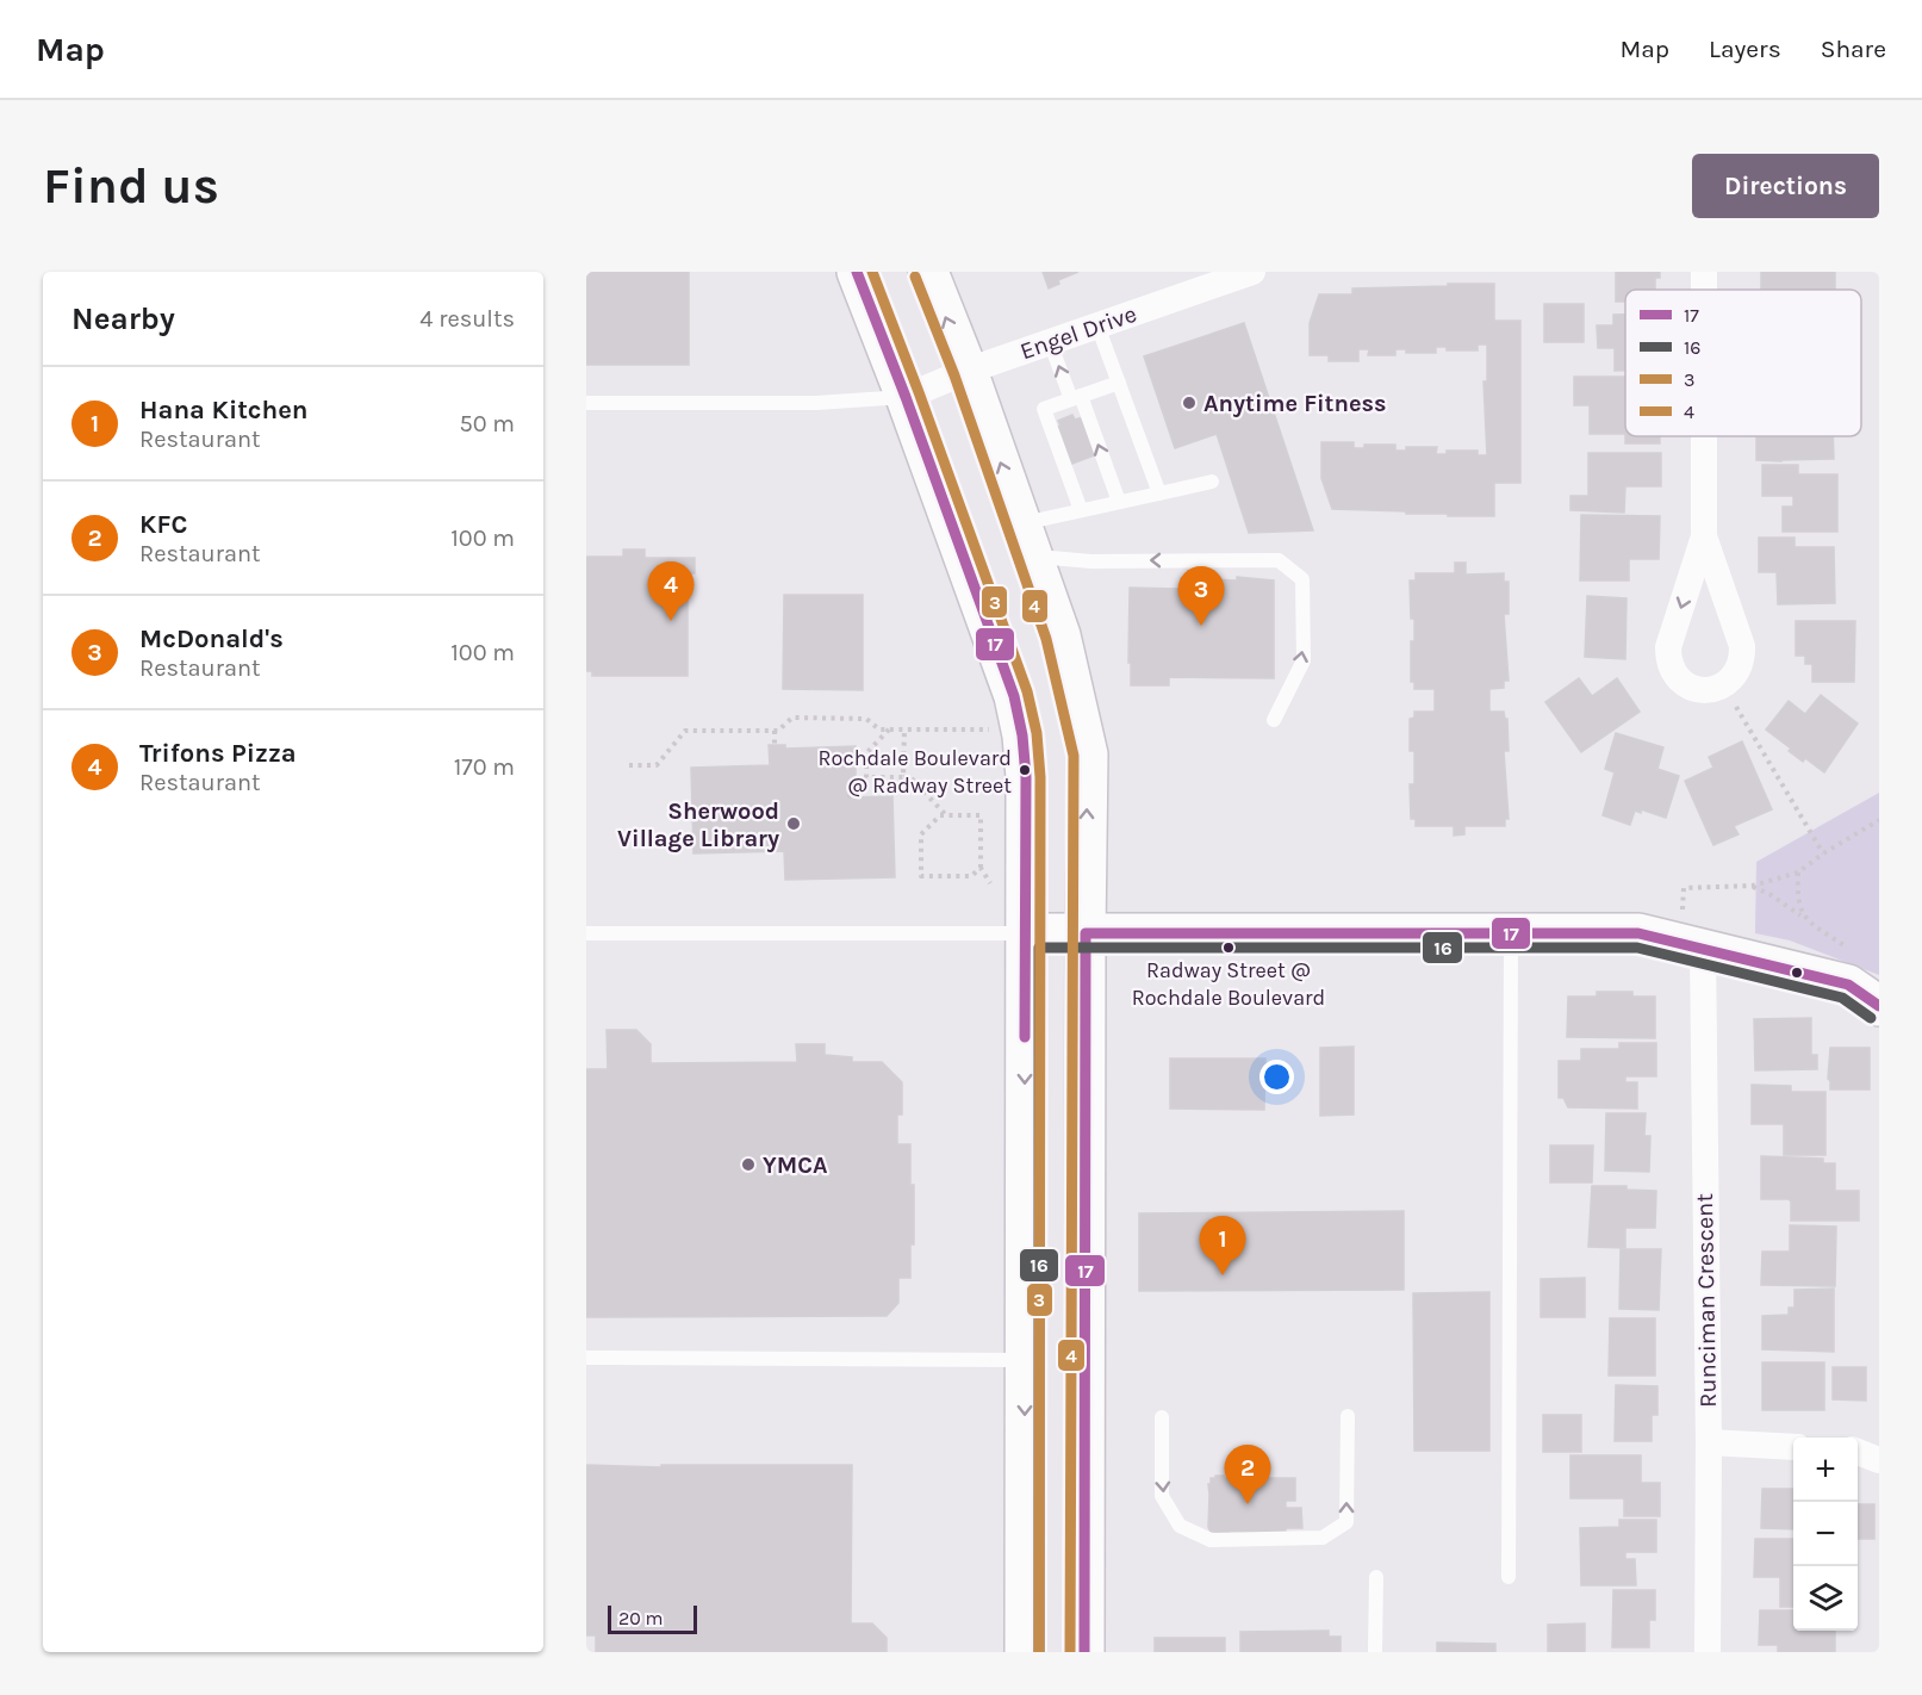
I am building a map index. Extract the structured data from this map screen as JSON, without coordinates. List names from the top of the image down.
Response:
{
  "streets": {
    "street": ["Engel Drive", "Runciman Crescent"]
  },
  "places": [
    "Anytime Fitness",
    "Rochdale Boulevard @ Radway Street",
    "Sherwood Village Library",
    "Radway Street @ Rochdale Boulevard",
    "YMCA"
  ],
  "lines": [
    "transit line 17",
    "transit line 3",
    "transit line 4",
    "transit line 16"
  ],
  "legend": [
    "17",
    "16",
    "3",
    "4"
  ],
  "scale_bar": "20 m",
  "page": {
    "header": "Map",
    "nav": ["Map", "Layers", "Share"],
    "buttons": "Directions",
    "title": "Find us",
    "heading": ["Nearby", "4 results"],
    "list": [
      {
        "mark": "1",
        "name": "Hana Kitchen",
        "note": "Restaurant",
        "value": "50 m"
      },
      {
        "mark": "2",
        "name": "KFC",
        "note": "Restaurant",
        "value": "100 m"
      },
      {
        "mark": "3",
        "name": "McDonald's",
        "note": "Restaurant",
        "value": "100 m"
      },
      {
        "mark": "4",
        "name": "Trifons Pizza",
        "note": "Restaurant",
        "value": "170 m"
      }
    ],
    "pins": [
      "4",
      "3",
      "1",
      "2"
    ],
    "map_buttons": ["+", "−"],
    "scale": "20 m"
  }
}
